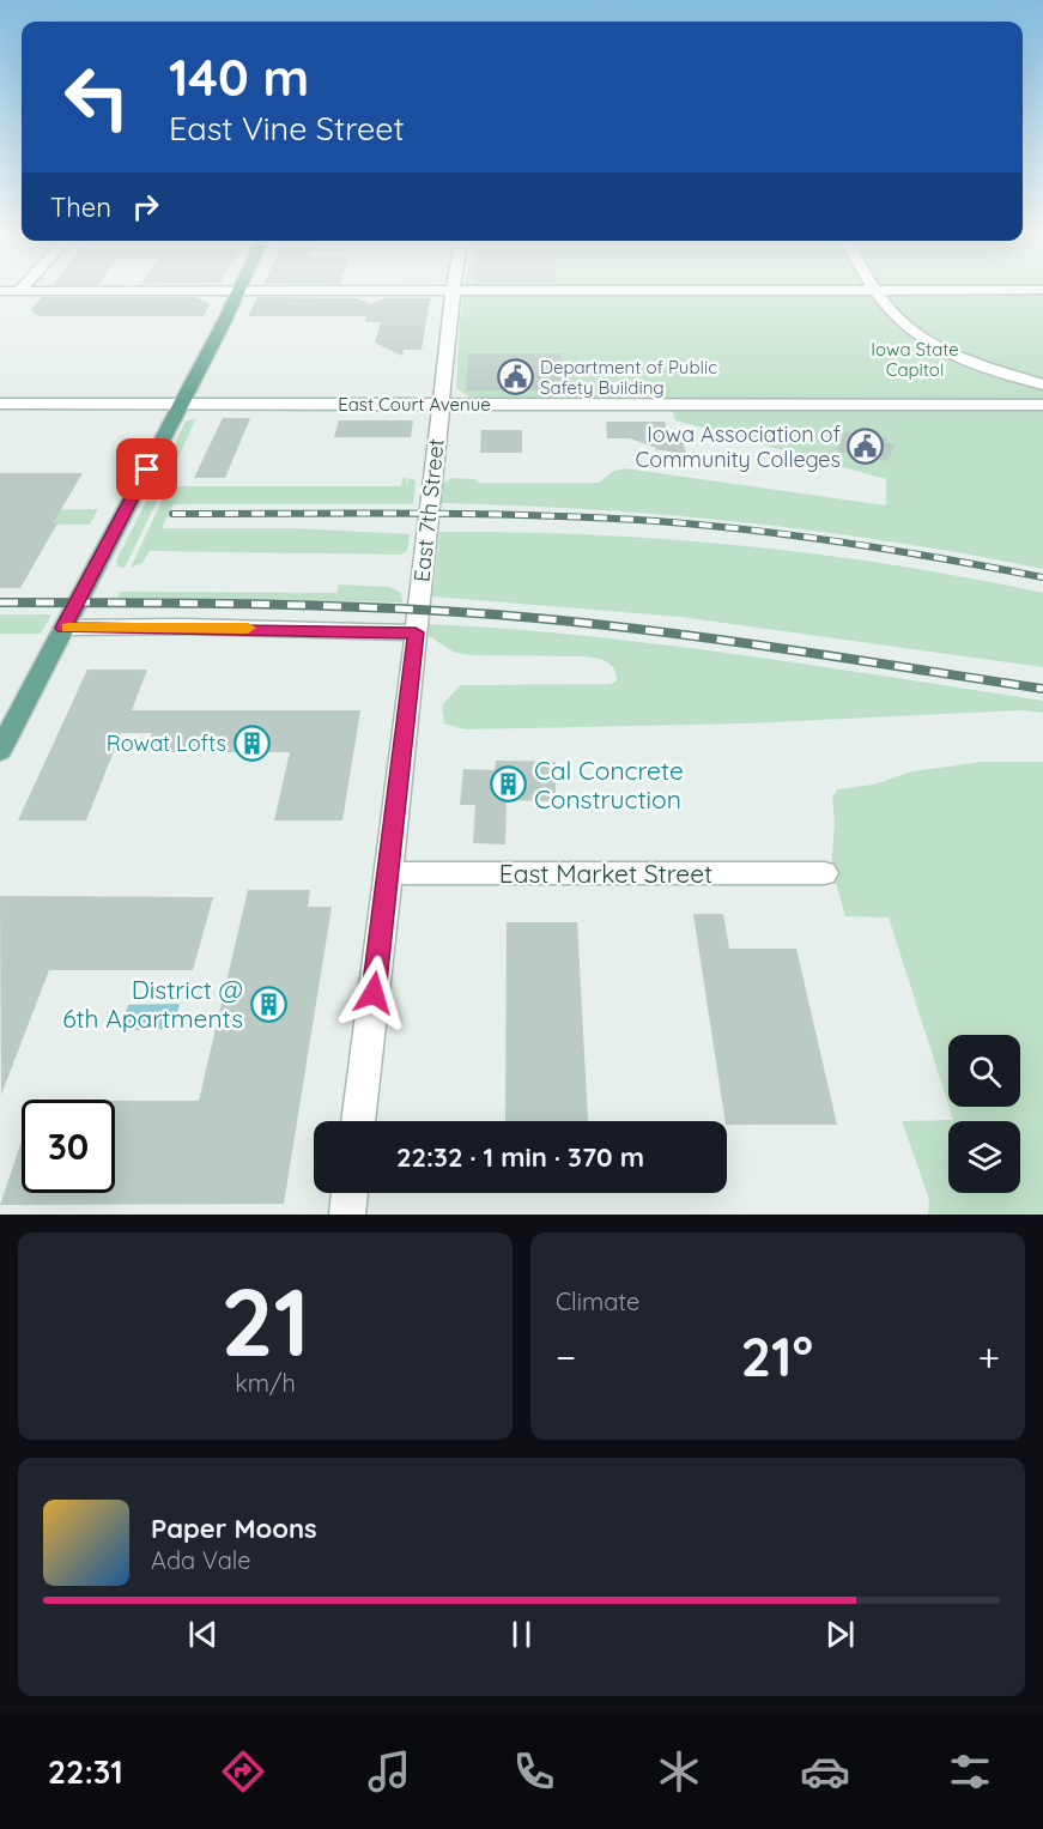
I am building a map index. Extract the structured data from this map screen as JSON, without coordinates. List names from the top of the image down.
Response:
{
  "streets": {
    "street": ["East Court Avenue", "East 7th Street", "East Market Street"]
  },
  "crossings": [
    ["East Court Avenue", "East 7th Street"],
    ["East 7th Street", "East Market Street"]
  ],
  "parks": ["Iowa State Capitol"],
  "places": {
    "public building": ["Department of Public Safety Building", "Iowa Association of Community Colleges"],
    "building": ["Rowat Lofts", "Cal Concrete Construction", "District @ 6th Apartments"]
  },
  "page": {
    "turn": ["140 m", "East Vine Street"],
    "then": "Then",
    "limit": "30",
    "trip": "22:32 · 1 min · 370 m",
    "tile": [
      ["21", "km/h"],
      "Climate"
    ],
    "heat": ["−", "21°", "+"],
    "song": ["Paper Moons", "Ada Vale"],
    "tabs": "22:31"
  }
}
